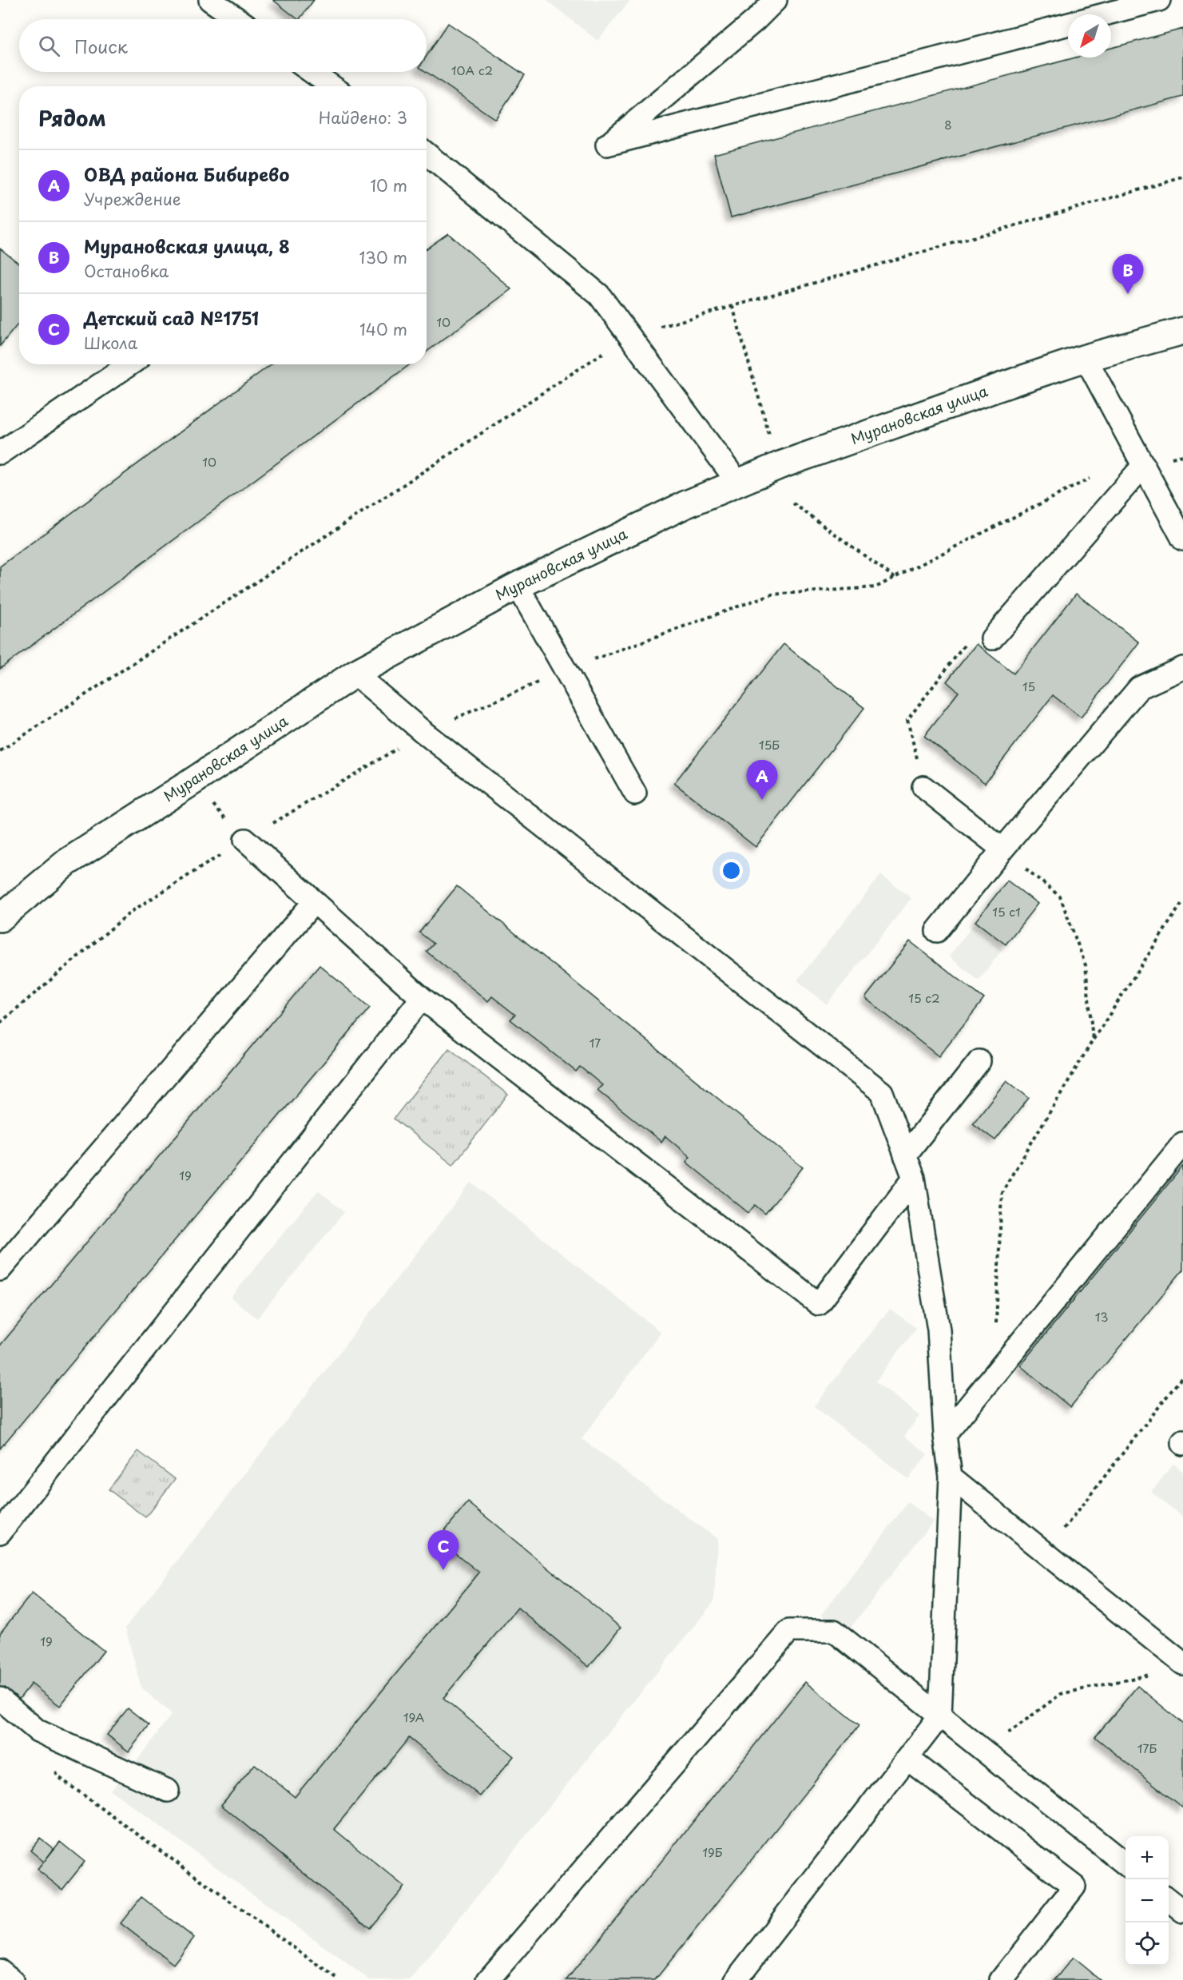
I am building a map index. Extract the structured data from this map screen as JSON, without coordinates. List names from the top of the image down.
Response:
{
  "streets": {
    "street": ["Мурановская улица"]
  },
  "house_numbers": [
    "10А с2",
    "8",
    "10",
    "10",
    "15",
    "15Б",
    "15 с1",
    "15 с2",
    "17",
    "19",
    "13",
    "19",
    "19А",
    "17Б",
    "19Б"
  ],
  "north": "bottom left",
  "page": {
    "search": "Поиск",
    "heading": ["Рядом", "Найдено: 3"],
    "list": [
      {
        "mark": "A",
        "name": "ОВД района Бибирево",
        "note": "Учреждение",
        "value": "10 m"
      },
      {
        "mark": "B",
        "name": "Мурановская улица, 8",
        "note": "Остановка",
        "value": "130 m"
      },
      {
        "mark": "C",
        "name": "Детский сад №1751",
        "note": "Школа",
        "value": "140 m"
      }
    ],
    "pins": ["B", "A", "C"],
    "map_buttons": ["+", "−"]
  }
}
